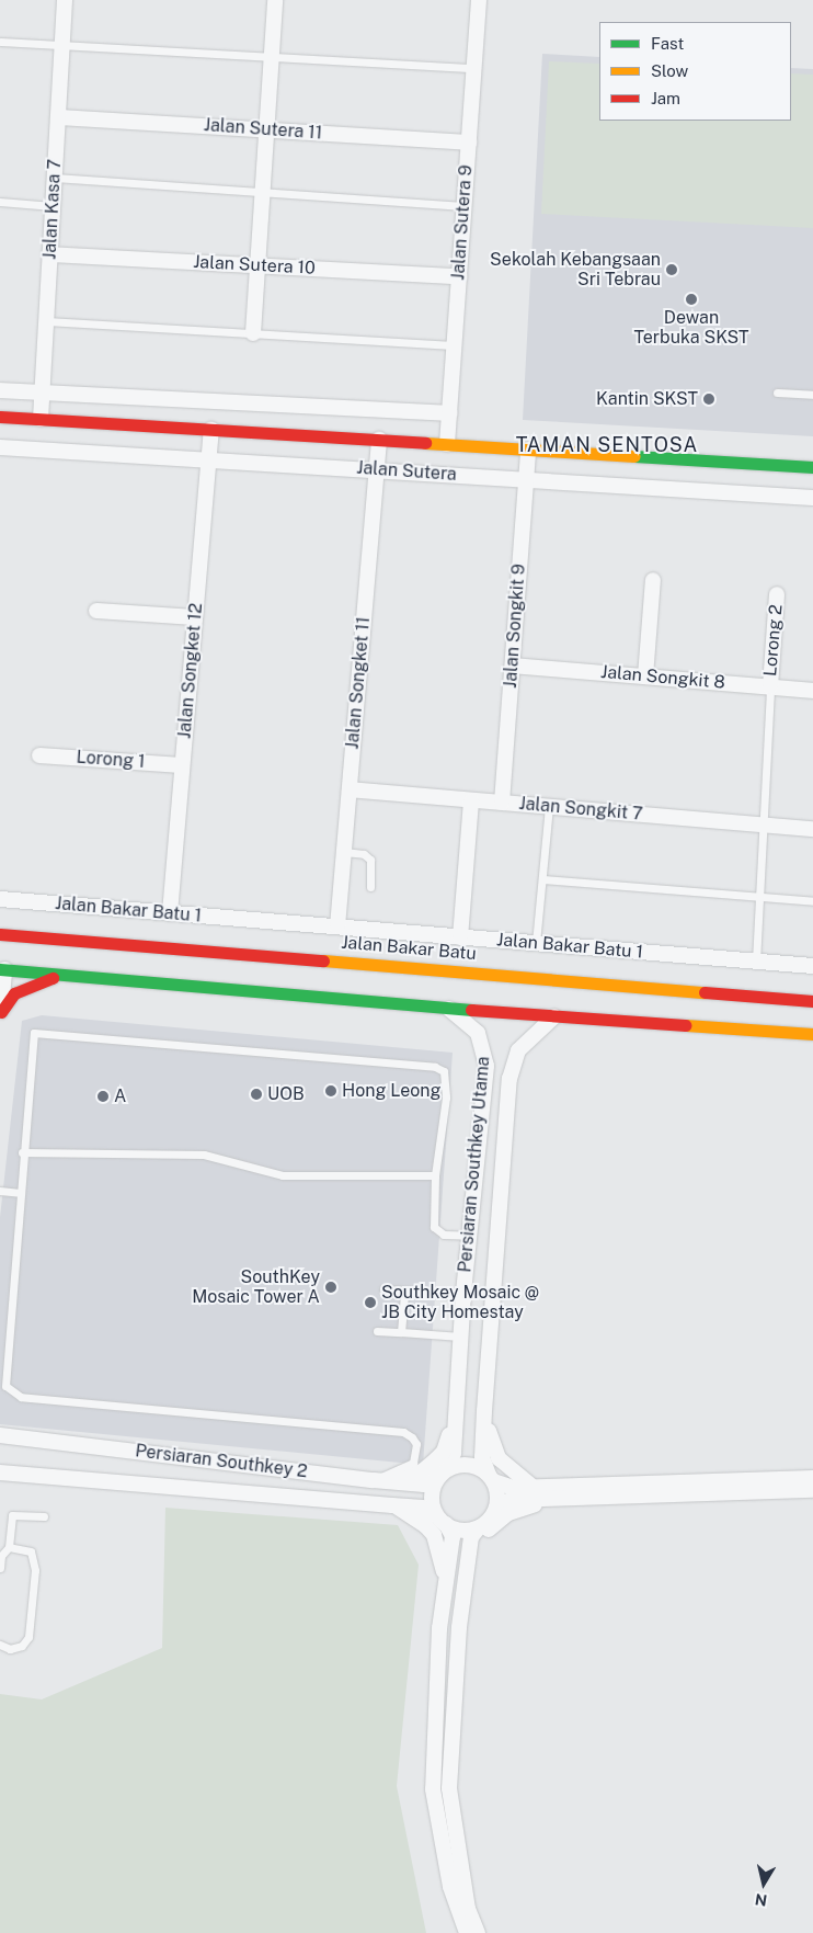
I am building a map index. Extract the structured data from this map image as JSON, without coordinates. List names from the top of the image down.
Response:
{
  "streets": {
    "main road": ["Jalan Sutera", "Jalan Bakar Batu"],
    "street": [
      "Jalan Sutera 11",
      "Jalan Kasa 7",
      "Jalan Sutera 9",
      "Jalan Sutera 10",
      "Jalan Songkit 9",
      "Lorong 2",
      "Jalan Songket 12",
      "Jalan Songkit 8",
      "Jalan Songket 11",
      "Lorong 1",
      "Jalan Songkit 7",
      "Jalan Bakar Batu 1",
      "Persiaran Southkey Utama",
      "Persiaran Southkey 2"
    ]
  },
  "crossings": [
    ["Jalan Sutera 11", "Jalan Kasa 7"],
    ["Jalan Sutera 11", "Jalan Sutera 9"],
    ["Jalan Kasa 7", "Jalan Sutera 10"],
    ["Jalan Kasa 7", "Jalan Sutera"],
    ["Jalan Sutera 9", "Jalan Sutera 10"],
    ["Jalan Sutera 9", "Jalan Sutera"],
    ["Jalan Sutera", "Jalan Songkit 9"],
    ["Jalan Sutera", "Jalan Songket 12"],
    ["Jalan Sutera", "Jalan Songket 11"],
    ["Jalan Songkit 9", "Jalan Songkit 8"],
    ["Jalan Songkit 9", "Jalan Songkit 7"],
    ["Lorong 2", "Jalan Songkit 8"],
    ["Jalan Songket 12", "Lorong 1"],
    ["Jalan Songket 12", "Jalan Bakar Batu 1"],
    ["Jalan Songket 11", "Jalan Songkit 7"],
    ["Jalan Songket 11", "Jalan Bakar Batu 1"],
    ["Persiaran Southkey Utama", "Persiaran Southkey 2"]
  ],
  "districts": ["TAMAN SENTOSA"],
  "places": [
    "Sekolah Kebangsaan Sri Tebrau",
    "Dewan Terbuka SKST",
    "Kantin SKST",
    "Hong Leong",
    "UOB",
    "A",
    "SouthKey Mosaic Tower A",
    "Southkey Mosaic @ JB City Homestay"
  ],
  "legend": ["Fast", "Slow", "Jam"],
  "north": "bottom"
}
